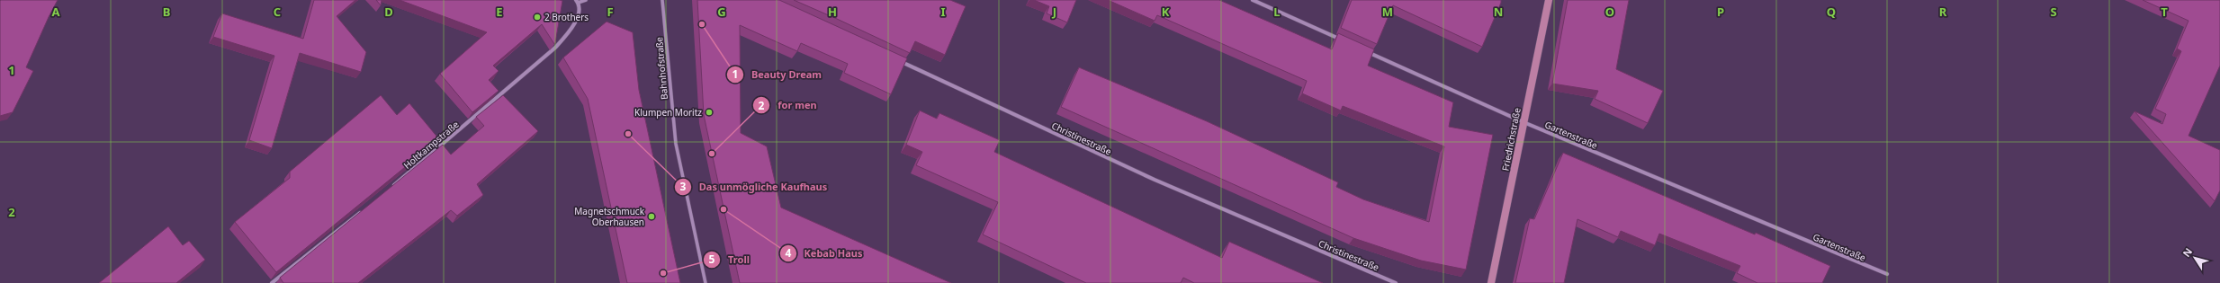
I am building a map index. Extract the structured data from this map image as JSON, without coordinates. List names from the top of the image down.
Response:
{
  "streets": {
    "main road": ["Friedrichstraße"],
    "street": [
      "Bahnhofstraße",
      "Gartenstraße",
      "Christinestraße",
      "Holtkampstraße"
    ]
  },
  "crossings": [
    ["Gartenstraße", "Friedrichstraße"]
  ],
  "places": [
    "2 Brothers",
    "Beauty Dream",
    "Klumpen Moritz",
    "Das unmögliche Kaufhaus",
    "for men",
    "Kebab Haus",
    "Magnetschmuck Oberhausen",
    "Troll"
  ],
  "north": "top left",
  "grid": {
    "columns": [
      "A",
      "B",
      "C",
      "D",
      "E",
      "F",
      "G",
      "H",
      "I",
      "J",
      "K",
      "L",
      "M",
      "N",
      "O",
      "P",
      "Q",
      "R",
      "S",
      "T"
    ],
    "rows": ["1", "2"]
  }
}
